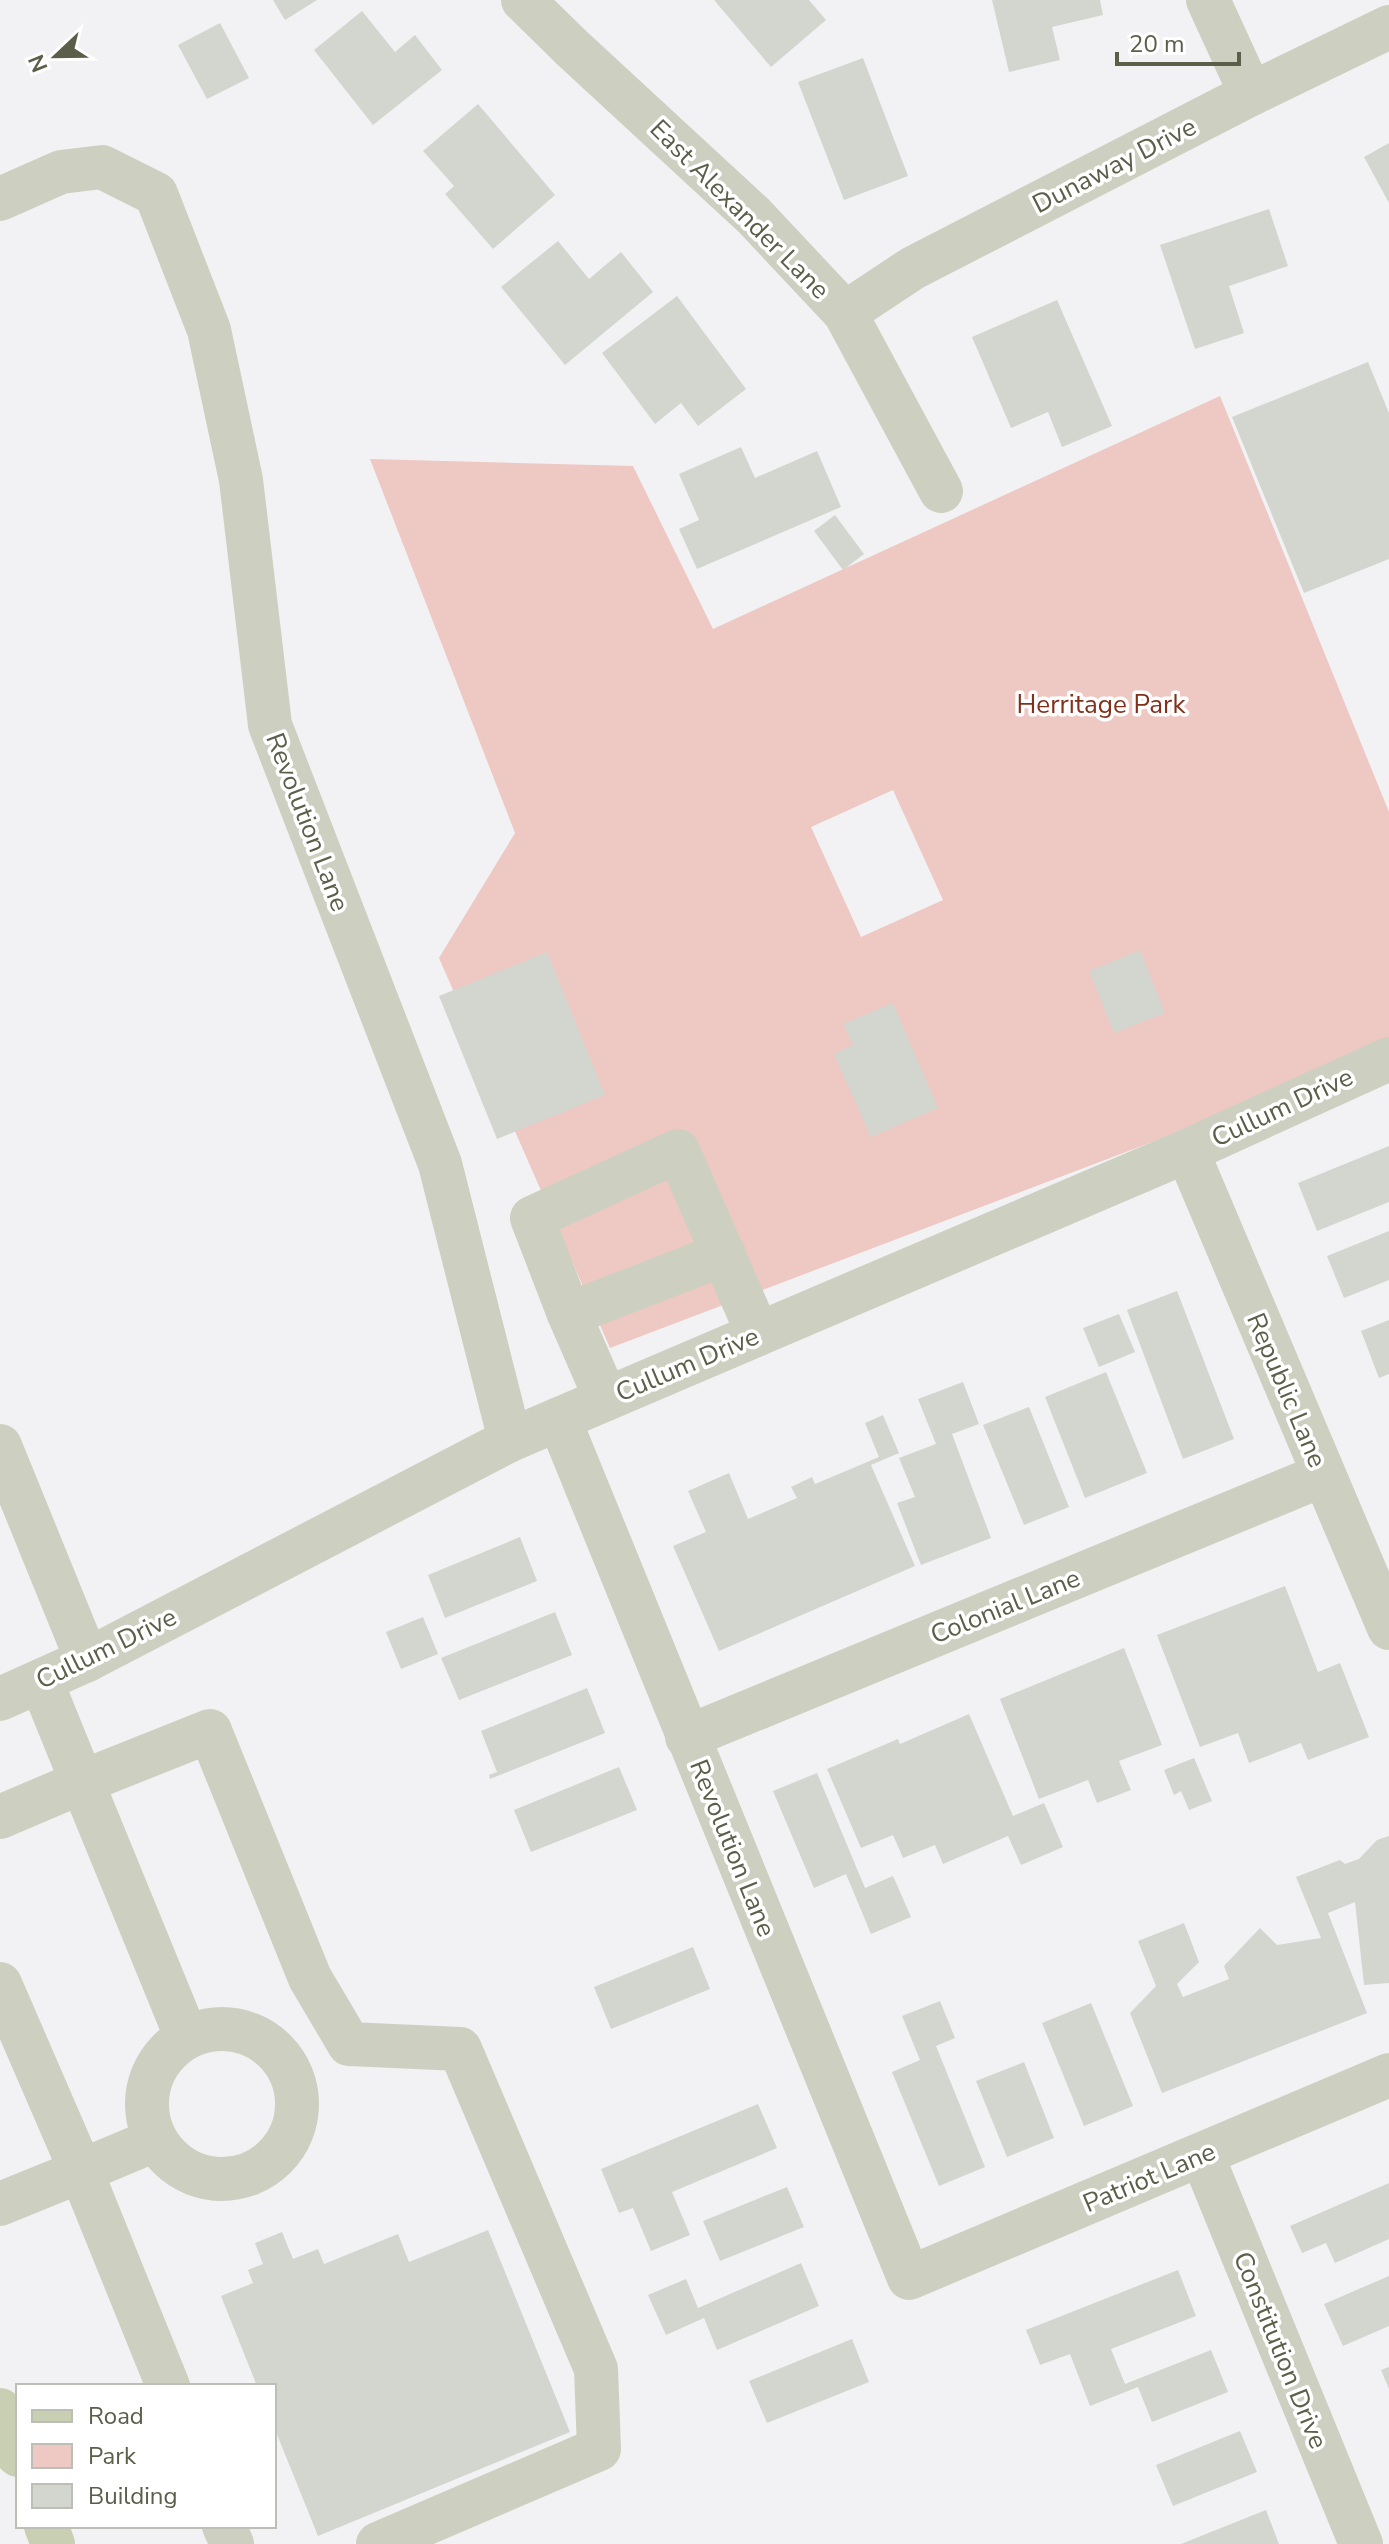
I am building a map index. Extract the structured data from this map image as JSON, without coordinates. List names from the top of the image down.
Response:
{
  "streets": {
    "street": [
      "Dunaway Drive",
      "East Alexander Lane",
      "Revolution Lane",
      "Cullum Drive",
      "Republic Lane",
      "Colonial Lane",
      "Patriot Lane",
      "Constitution Drive"
    ]
  },
  "crossings": [
    ["Dunaway Drive", "East Alexander Lane"],
    ["Revolution Lane", "Cullum Drive"],
    ["Revolution Lane", "Colonial Lane"],
    ["Revolution Lane", "Patriot Lane"],
    ["Cullum Drive", "Republic Lane"],
    ["Republic Lane", "Colonial Lane"],
    ["Patriot Lane", "Constitution Drive"]
  ],
  "parks": ["Herritage Park"],
  "legend": ["Road", "Park", "Building"],
  "scale_bar": "20 m",
  "north": "left"
}
